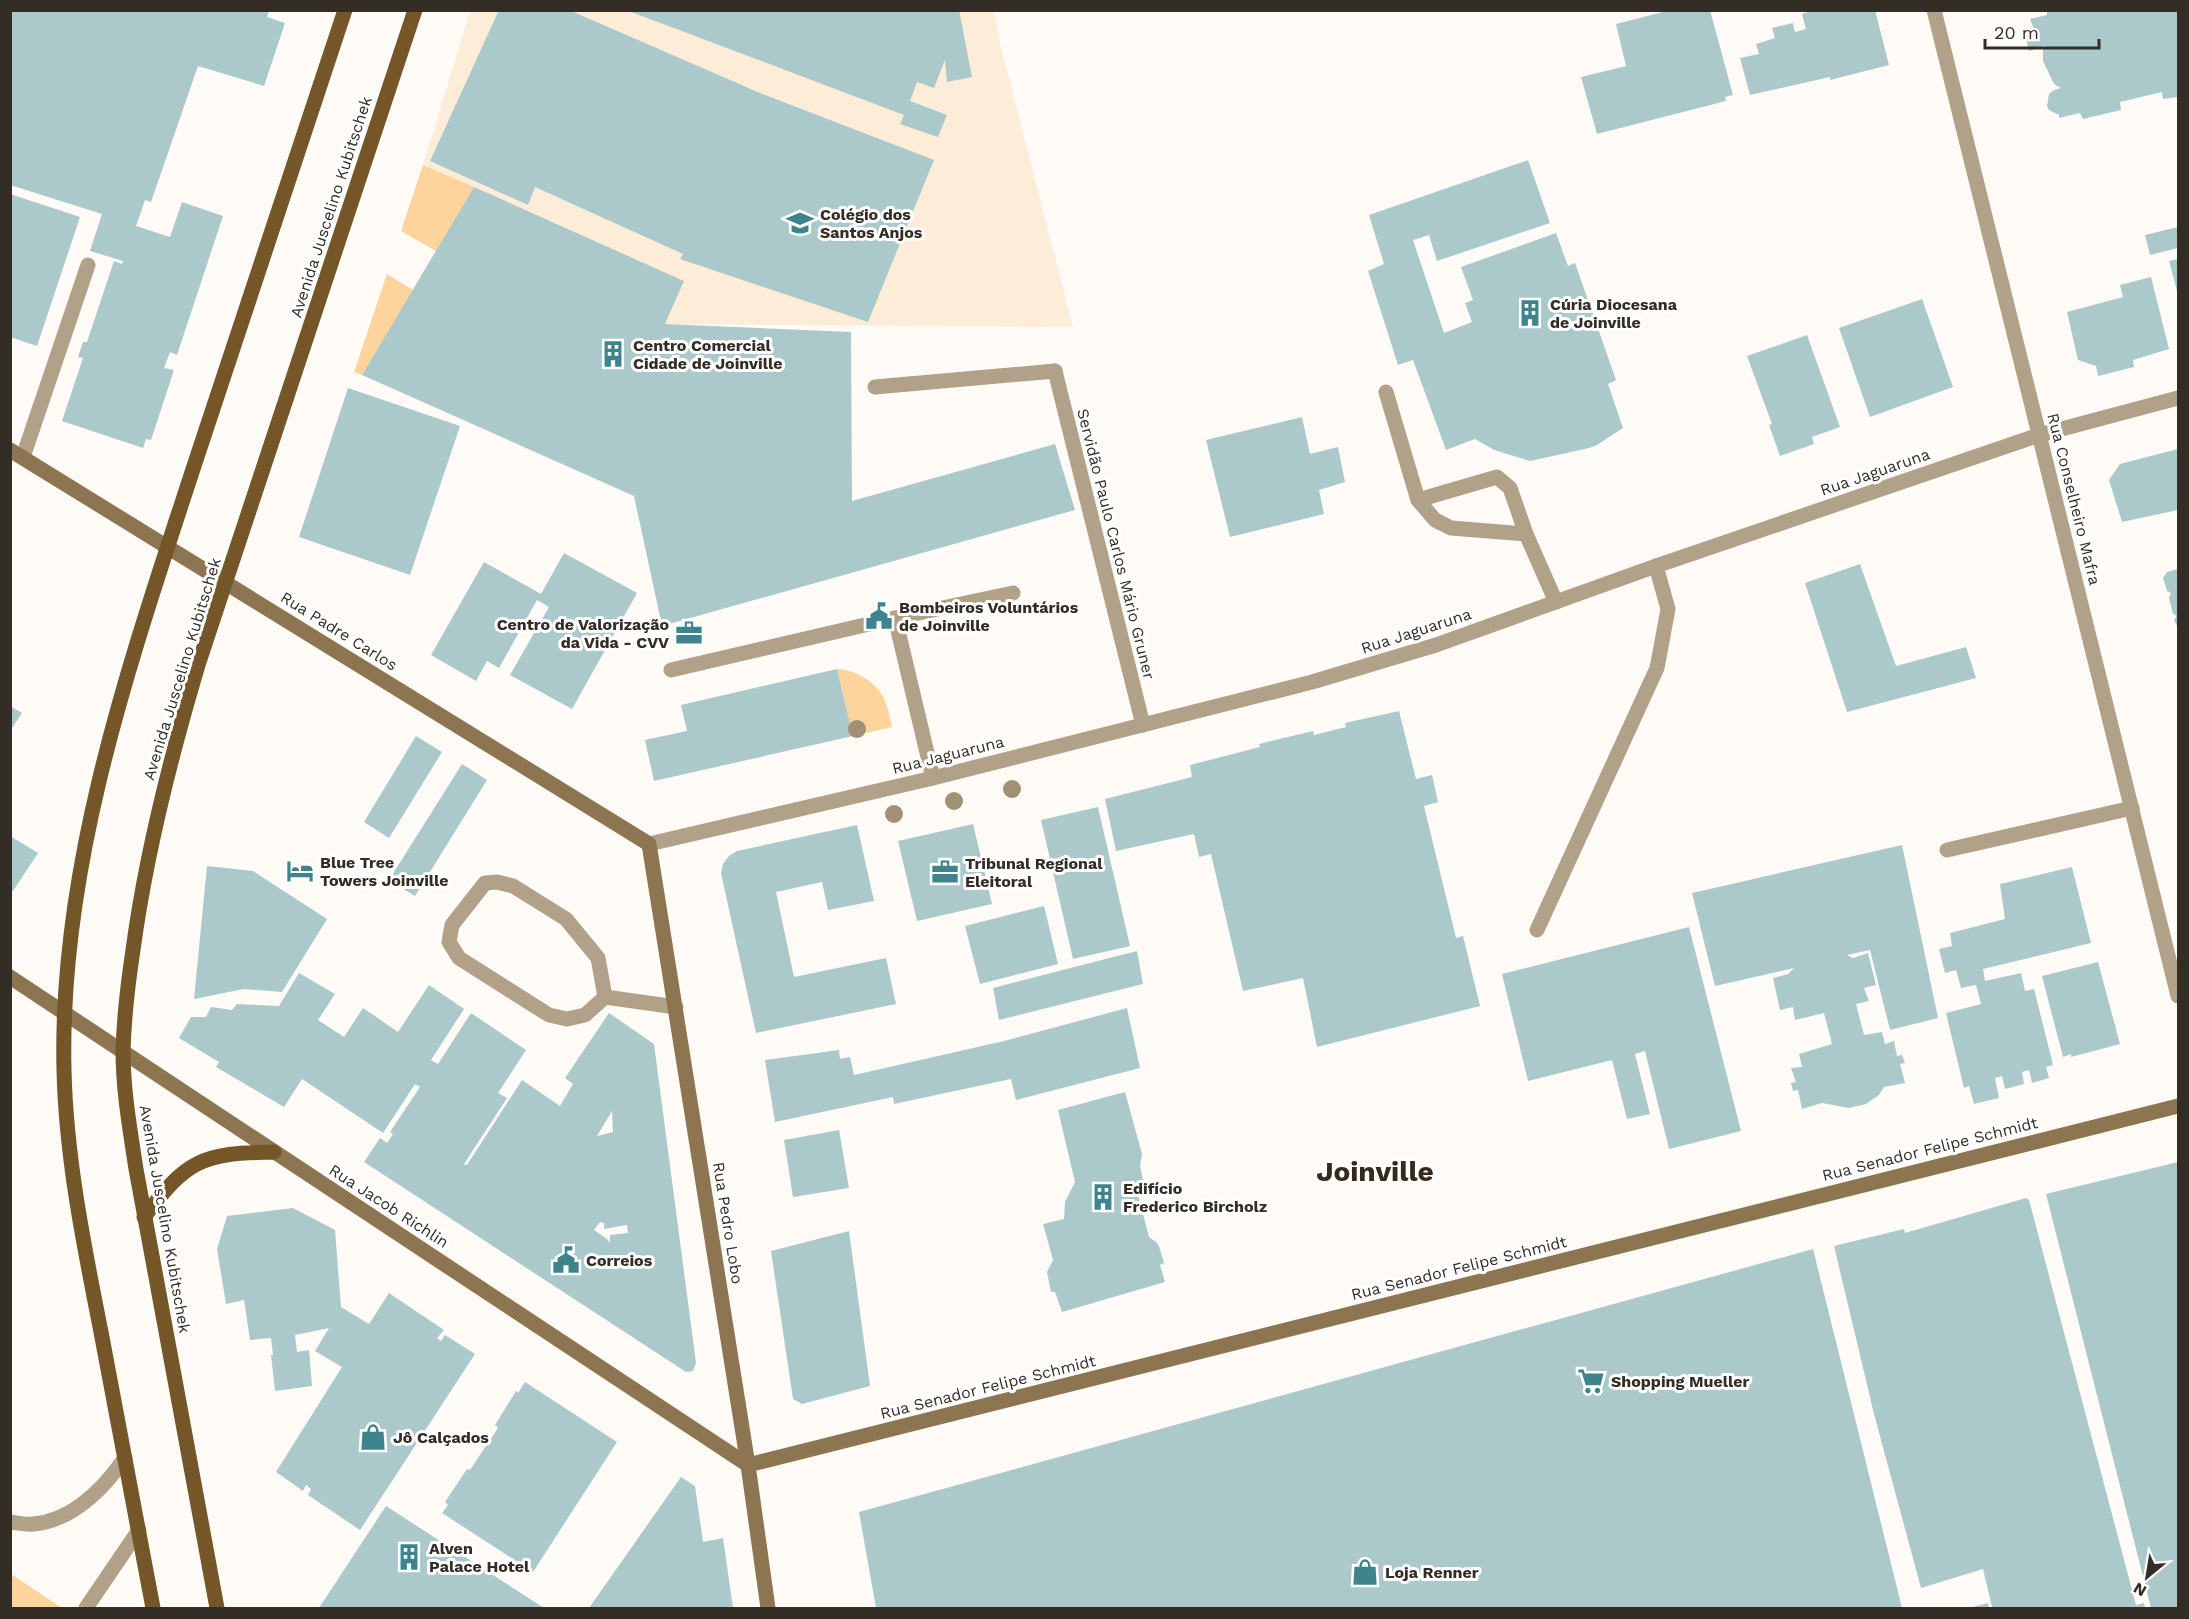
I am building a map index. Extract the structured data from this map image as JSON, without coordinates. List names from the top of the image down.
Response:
{
  "streets": {
    "main road": [
      "Avenida Juscelino Kubitschek",
      "Rua Padre Carlos",
      "Rua Senador Felipe Schmidt",
      "Rua Jacob Richlin",
      "Rua Pedro Lobo"
    ],
    "street": ["Rua Jaguaruna", "Rua Conselheiro Mafra", "Servidão Paulo Carlos Mário Gruner"]
  },
  "crossings": [
    ["Avenida Juscelino Kubitschek", "Rua Padre Carlos"],
    ["Avenida Juscelino Kubitschek", "Rua Jacob Richlin"],
    ["Rua Jaguaruna", "Rua Conselheiro Mafra"],
    ["Rua Jaguaruna", "Servidão Paulo Carlos Mário Gruner"],
    ["Rua Jaguaruna", "Rua Padre Carlos"],
    ["Rua Jaguaruna", "Rua Pedro Lobo"],
    ["Rua Padre Carlos", "Rua Pedro Lobo"],
    ["Rua Senador Felipe Schmidt", "Rua Jacob Richlin"],
    ["Rua Senador Felipe Schmidt", "Rua Pedro Lobo"],
    ["Rua Jacob Richlin", "Rua Pedro Lobo"]
  ],
  "districts": ["Joinville"],
  "places": {
    "school or university": ["Colégio dos Santos Anjos"],
    "building": [
      "Cúria Diocesana de Joinville",
      "Centro Comercial Cidade de Joinville",
      "Edifício Frederico Bircholz",
      "Alven Palace Hotel"
    ],
    "public building": ["Bombeiros Voluntários de Joinville", "Correios"],
    "office": ["Centro de Valorização da Vida - CVV", "Tribunal Regional Eleitoral"],
    "hotel": ["Blue Tree Towers Joinville"],
    "supermarket": ["Shopping Mueller"],
    "shop": ["Jô Calçados", "Loja Renner"]
  },
  "scale_bar": "20 m",
  "north": "bottom left"
}
